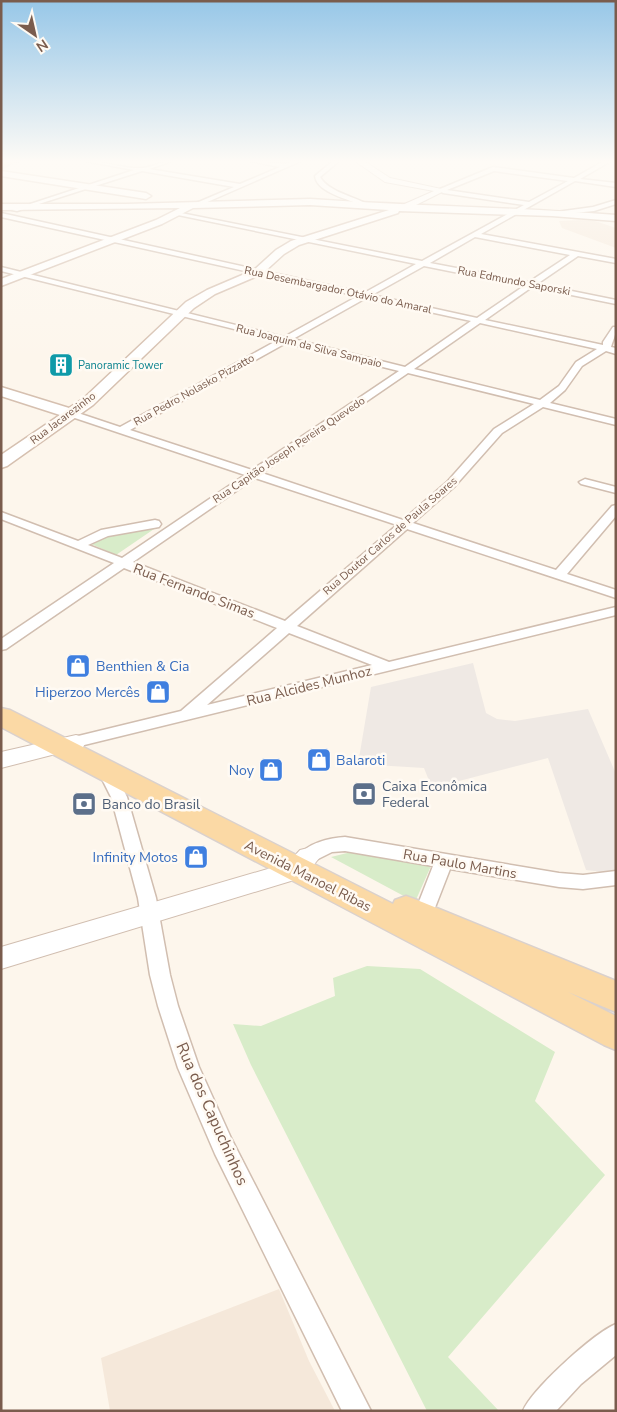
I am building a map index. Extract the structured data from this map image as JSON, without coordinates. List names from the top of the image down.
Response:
{
  "streets": {
    "main road": ["Rua Jacarezinho", "Avenida Manoel Ribas"],
    "street": [
      "Rua Edmundo Saporski",
      "Rua Desembargador Otávio do Amaral",
      "Rua Joaquim da Silva Sampaio",
      "Rua Pedro Nolasko Pizzatto",
      "Rua Capitão Joseph Pereira Quevedo",
      "Rua Doutor Carlos de Paula Soares",
      "Rua Fernando Simas",
      "Rua Alcides Munhoz",
      "Rua Paulo Martins",
      "Rua dos Capuchinhos"
    ]
  },
  "crossings": [
    ["Rua Edmundo Saporski", "Rua Pedro Nolasko Pizzatto"],
    ["Rua Edmundo Saporski", "Rua Jacarezinho"],
    ["Rua Edmundo Saporski", "Rua Capitão Joseph Pereira Quevedo"],
    ["Rua Desembargador Otávio do Amaral", "Rua Pedro Nolasko Pizzatto"],
    ["Rua Desembargador Otávio do Amaral", "Rua Jacarezinho"],
    ["Rua Desembargador Otávio do Amaral", "Rua Capitão Joseph Pereira Quevedo"],
    ["Rua Desembargador Otávio do Amaral", "Rua Doutor Carlos de Paula Soares"],
    ["Rua Joaquim da Silva Sampaio", "Rua Pedro Nolasko Pizzatto"],
    ["Rua Joaquim da Silva Sampaio", "Rua Jacarezinho"],
    ["Rua Joaquim da Silva Sampaio", "Rua Capitão Joseph Pereira Quevedo"],
    ["Rua Joaquim da Silva Sampaio", "Rua Doutor Carlos de Paula Soares"],
    ["Rua Capitão Joseph Pereira Quevedo", "Rua Fernando Simas"],
    ["Rua Doutor Carlos de Paula Soares", "Rua Fernando Simas"],
    ["Rua Doutor Carlos de Paula Soares", "Rua Alcides Munhoz"],
    ["Rua Fernando Simas", "Rua Alcides Munhoz"],
    ["Rua Alcides Munhoz", "Avenida Manoel Ribas"],
    ["Rua Paulo Martins", "Avenida Manoel Ribas"],
    ["Avenida Manoel Ribas", "Rua dos Capuchinhos"]
  ],
  "places": {
    "building": ["Panoramic Tower"],
    "shop": [
      "Benthien & Cia",
      "Hiperzoo Mercês",
      "Balaroti",
      "Noy",
      "Infinity Motos"
    ],
    "bank": ["Caixa Econômica Federal", "Banco do Brasil"]
  },
  "north": "bottom right"
}
